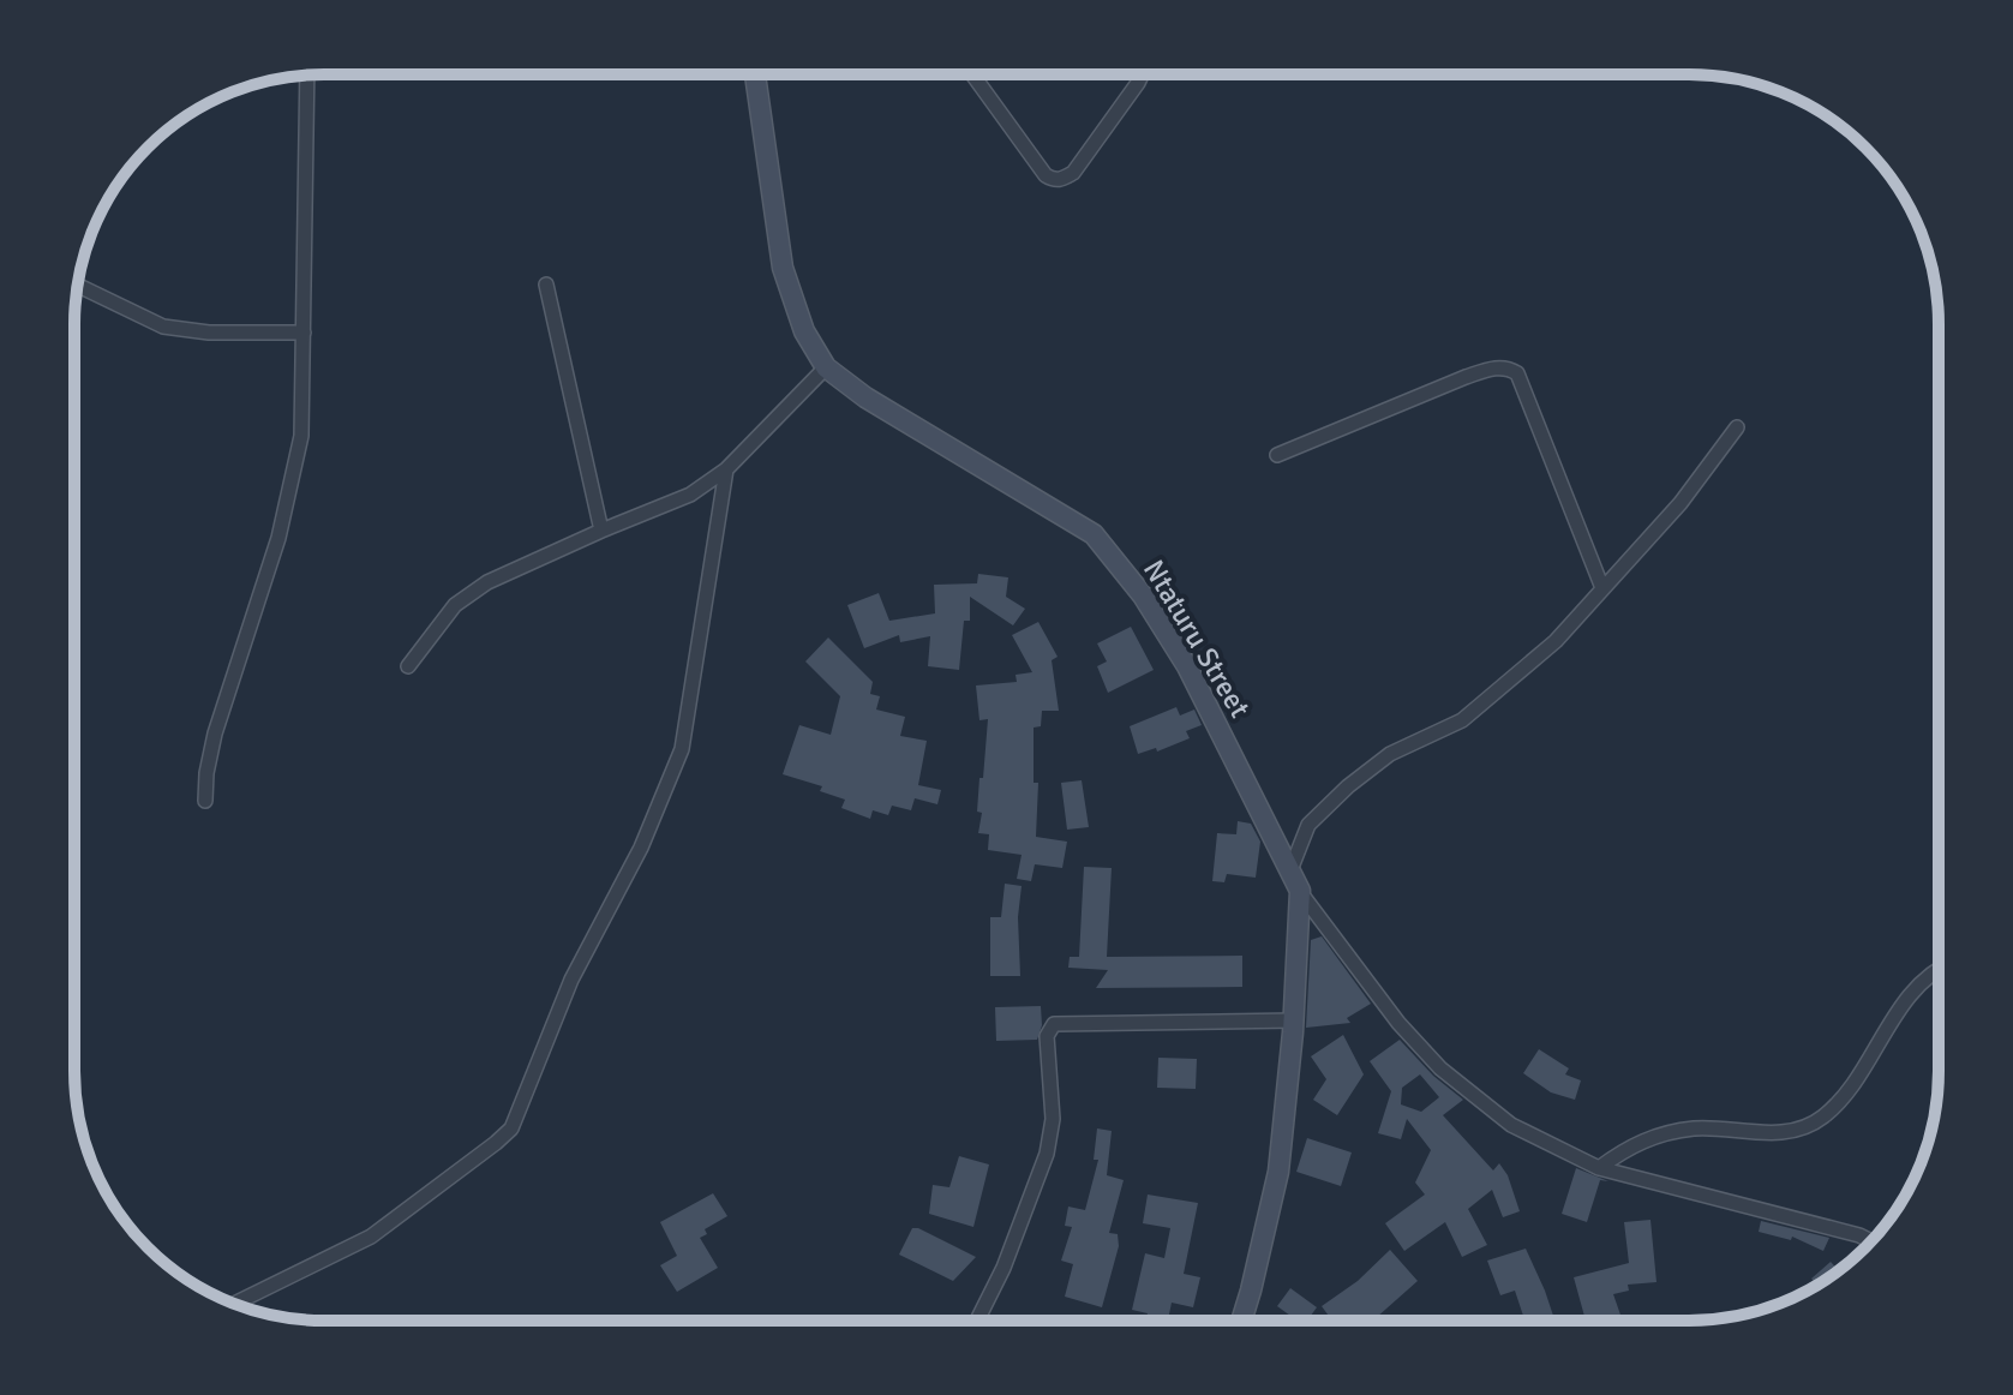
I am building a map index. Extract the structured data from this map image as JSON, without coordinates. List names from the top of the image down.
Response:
{
  "streets": {
    "street": ["Ntaturu Street"]
  }
}
